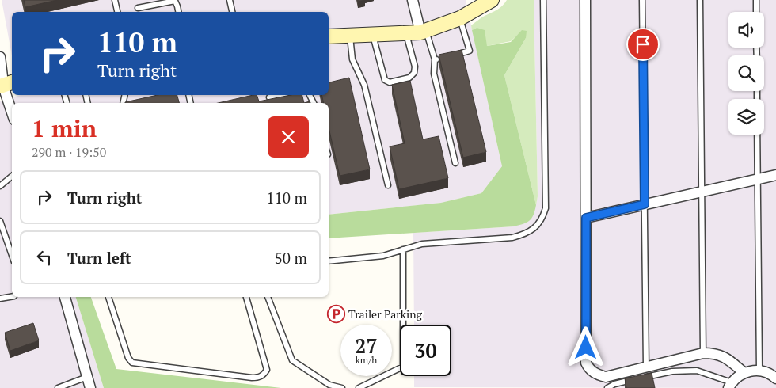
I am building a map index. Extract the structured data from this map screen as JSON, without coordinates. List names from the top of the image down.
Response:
{
  "places": {
    "parking": ["Trailer Parking"]
  },
  "page": {
    "turn": ["110 m", "Turn right"],
    "heading": ["1 min", "290 m · 19:50"],
    "list": [
      {
        "name": "Turn right",
        "value": "110 m"
      },
      {
        "name": "Turn left",
        "value": "50 m"
      }
    ],
    "speed": "27 km/h",
    "limit": "30"
  }
}
